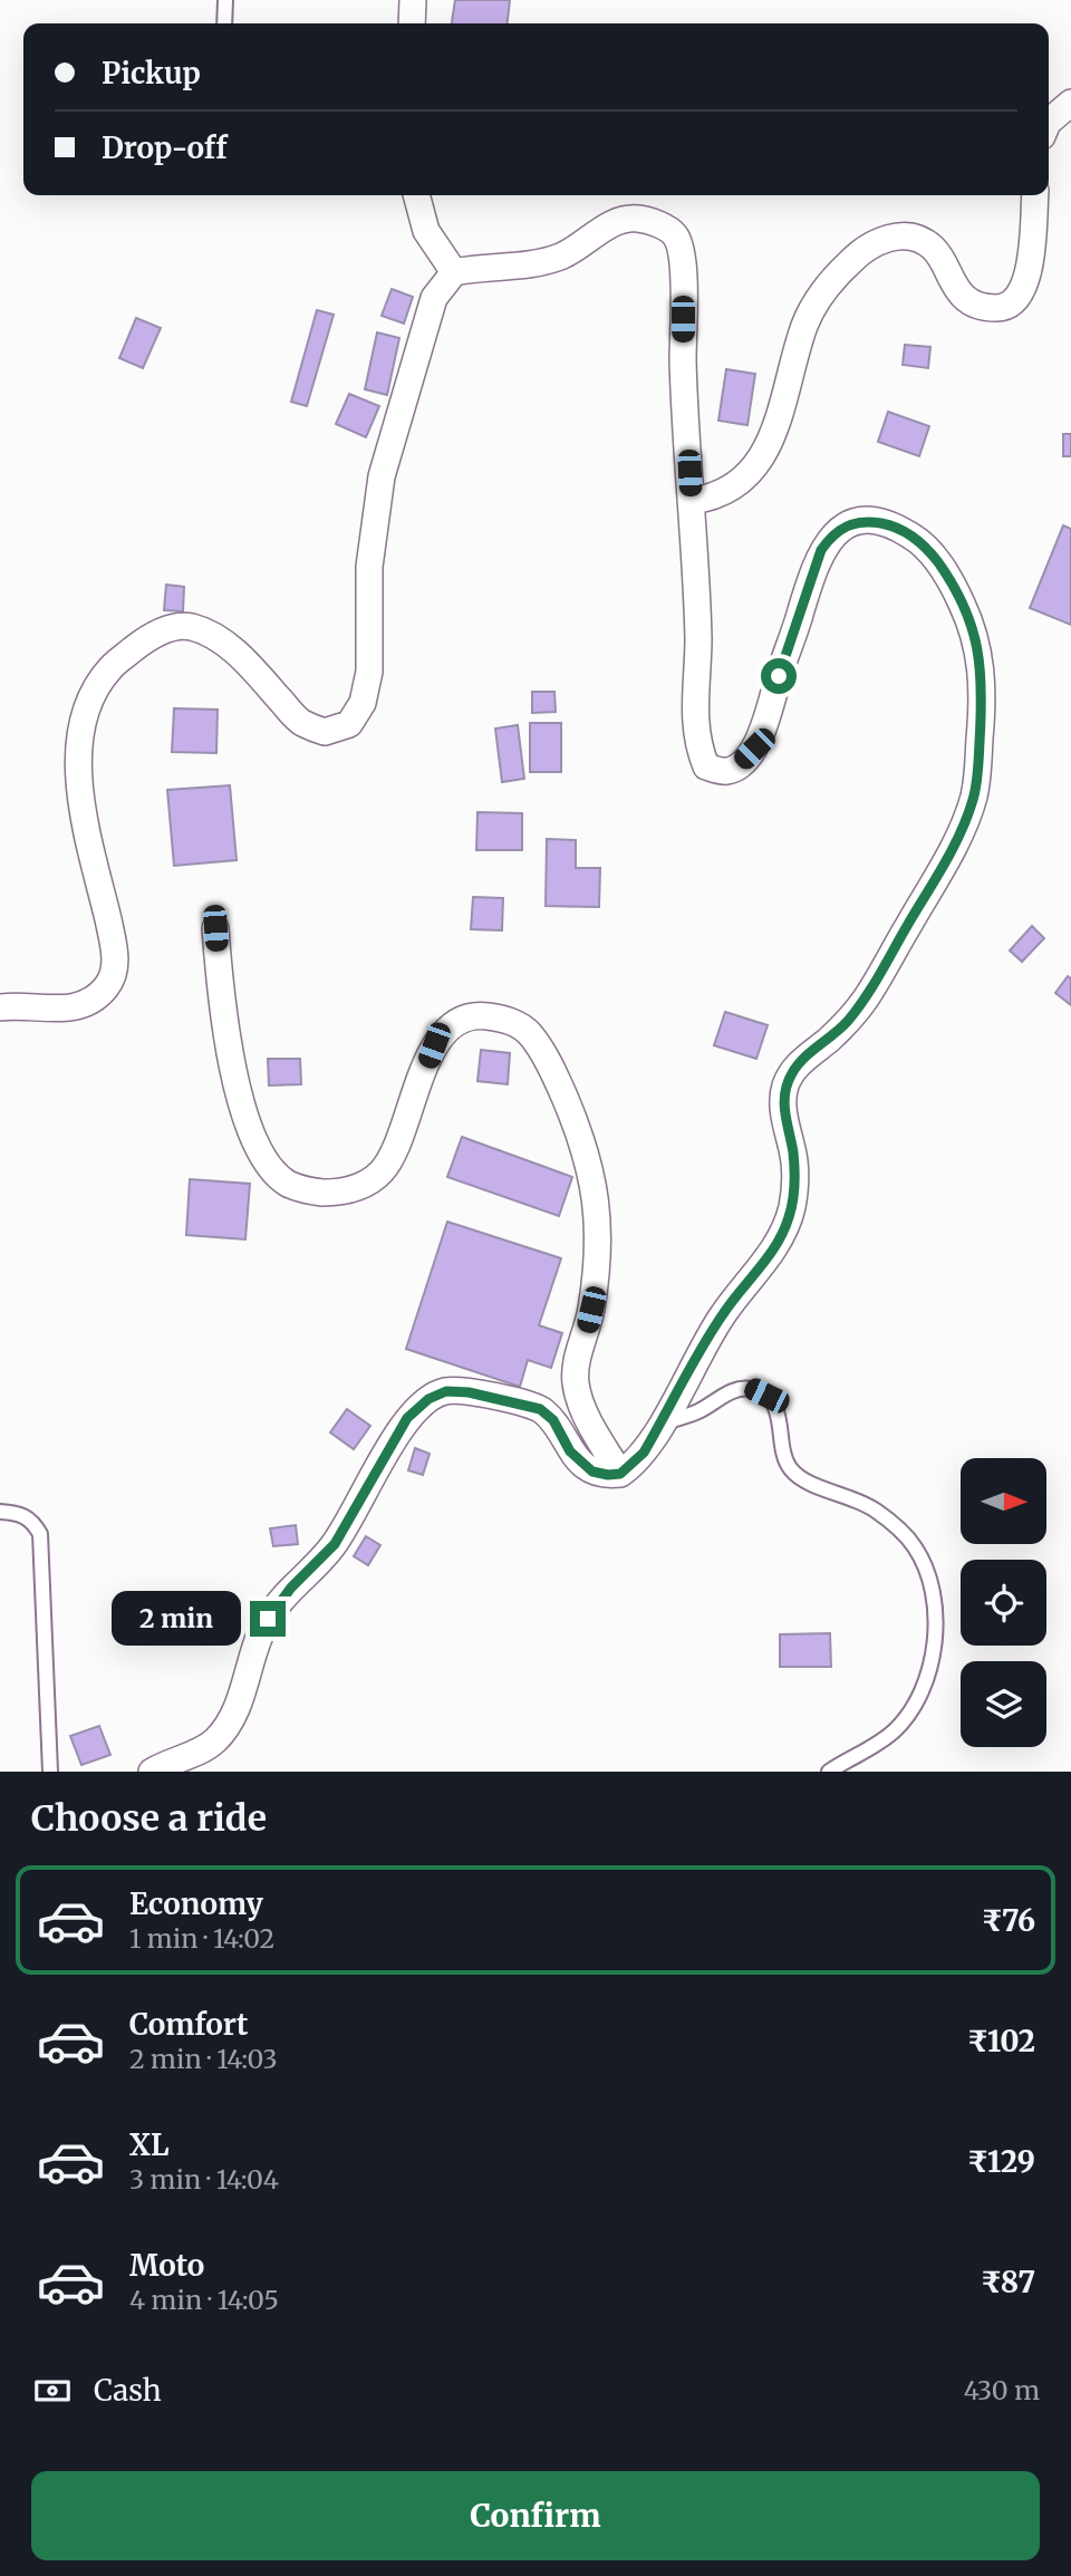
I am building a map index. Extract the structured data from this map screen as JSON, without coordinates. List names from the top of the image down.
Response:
{
  "north": "right",
  "page": {
    "banner": ["Pickup", "Drop-off"],
    "bubble": "2 min",
    "heading": "Choose a ride",
    "list": [
      {
        "name": "Economy",
        "note": "1 min · 14:02",
        "value": "₹76"
      },
      {
        "name": "Comfort",
        "note": "2 min · 14:03",
        "value": "₹102"
      },
      {
        "name": "XL",
        "note": "3 min · 14:04",
        "value": "₹129"
      },
      {
        "name": "Moto",
        "note": "4 min · 14:05",
        "value": "₹87"
      }
    ],
    "pay": ["Cash", "430 m"],
    "buttons": "Confirm"
  }
}
